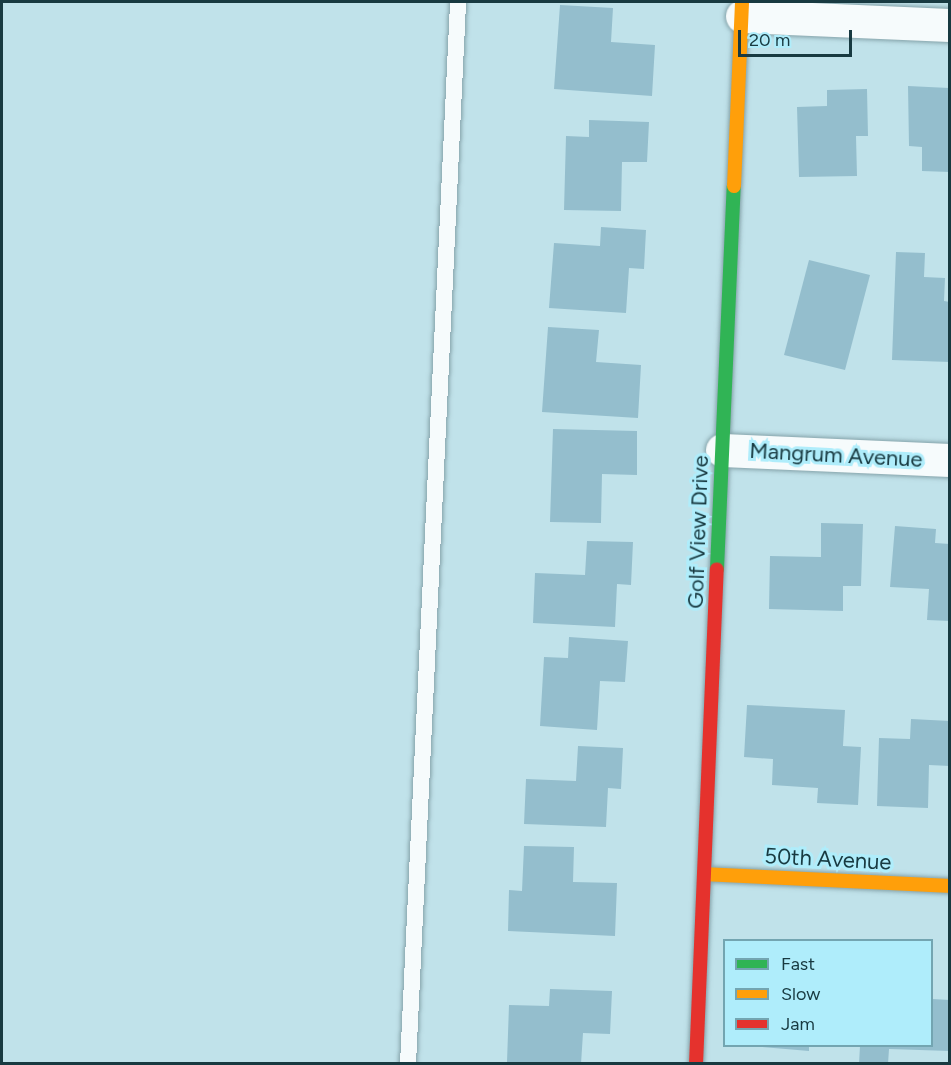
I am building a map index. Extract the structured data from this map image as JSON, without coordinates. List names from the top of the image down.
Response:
{
  "streets": {
    "street": ["Mangrum Avenue", "Golf View Drive", "50th Avenue"]
  },
  "crossings": [
    ["Mangrum Avenue", "Golf View Drive"],
    ["Golf View Drive", "50th Avenue"]
  ],
  "legend": ["Fast", "Slow", "Jam"],
  "scale_bar": "20 m"
}
